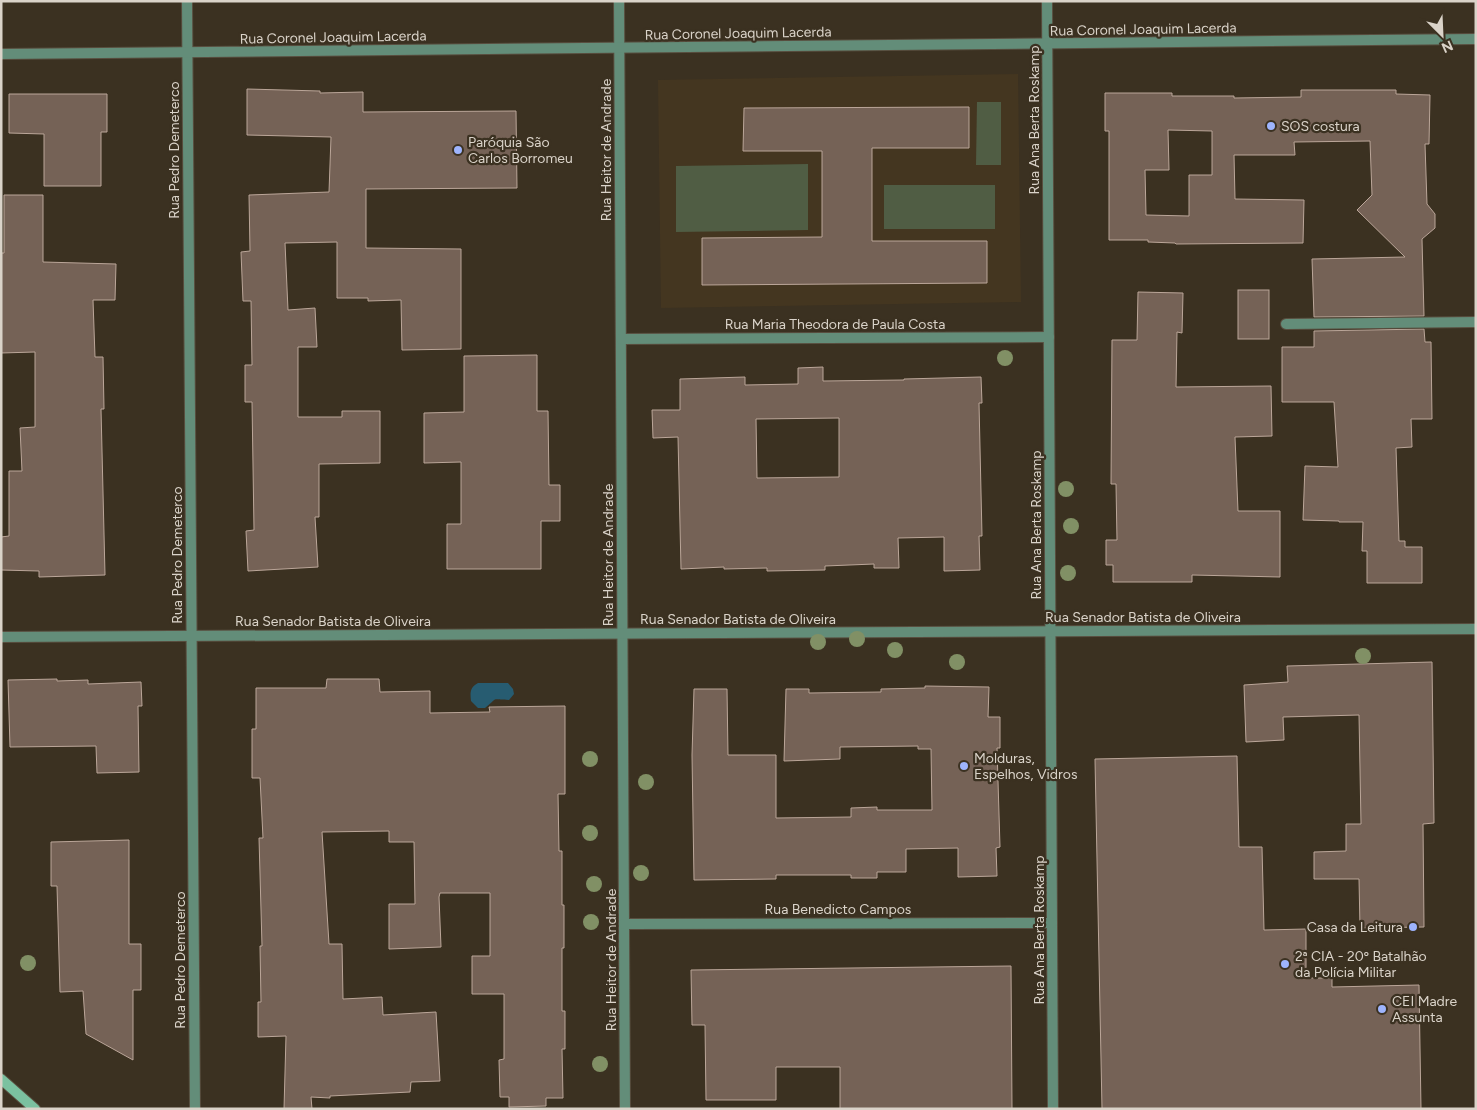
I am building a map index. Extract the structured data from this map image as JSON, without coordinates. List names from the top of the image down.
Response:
{
  "streets": {
    "street": [
      "Rua Coronel Joaquim Lacerda",
      "Rua Ana Berta Roskamp",
      "Rua Pedro Demeterco",
      "Rua Heitor de Andrade",
      "Rua Maria Theodora de Paula Costa",
      "Rua Senador Batista de Oliveira",
      "Rua Benedicto Campos"
    ]
  },
  "crossings": [
    ["Rua Coronel Joaquim Lacerda", "Rua Ana Berta Roskamp"],
    ["Rua Coronel Joaquim Lacerda", "Rua Pedro Demeterco"],
    ["Rua Coronel Joaquim Lacerda", "Rua Heitor de Andrade"],
    ["Rua Ana Berta Roskamp", "Rua Maria Theodora de Paula Costa"],
    ["Rua Ana Berta Roskamp", "Rua Senador Batista de Oliveira"],
    ["Rua Ana Berta Roskamp", "Rua Benedicto Campos"],
    ["Rua Pedro Demeterco", "Rua Senador Batista de Oliveira"],
    ["Rua Heitor de Andrade", "Rua Maria Theodora de Paula Costa"],
    ["Rua Heitor de Andrade", "Rua Senador Batista de Oliveira"],
    ["Rua Heitor de Andrade", "Rua Benedicto Campos"]
  ],
  "places": [
    "SOS costura",
    "Paróquia São Carlos Borromeu",
    "Molduras, Espelhos, Vidros",
    "Casa da Leitura",
    "2ª CIA - 20º Batalhão da Polícia Militar",
    "CEI Madre Assunta"
  ],
  "north": "bottom right"
}
